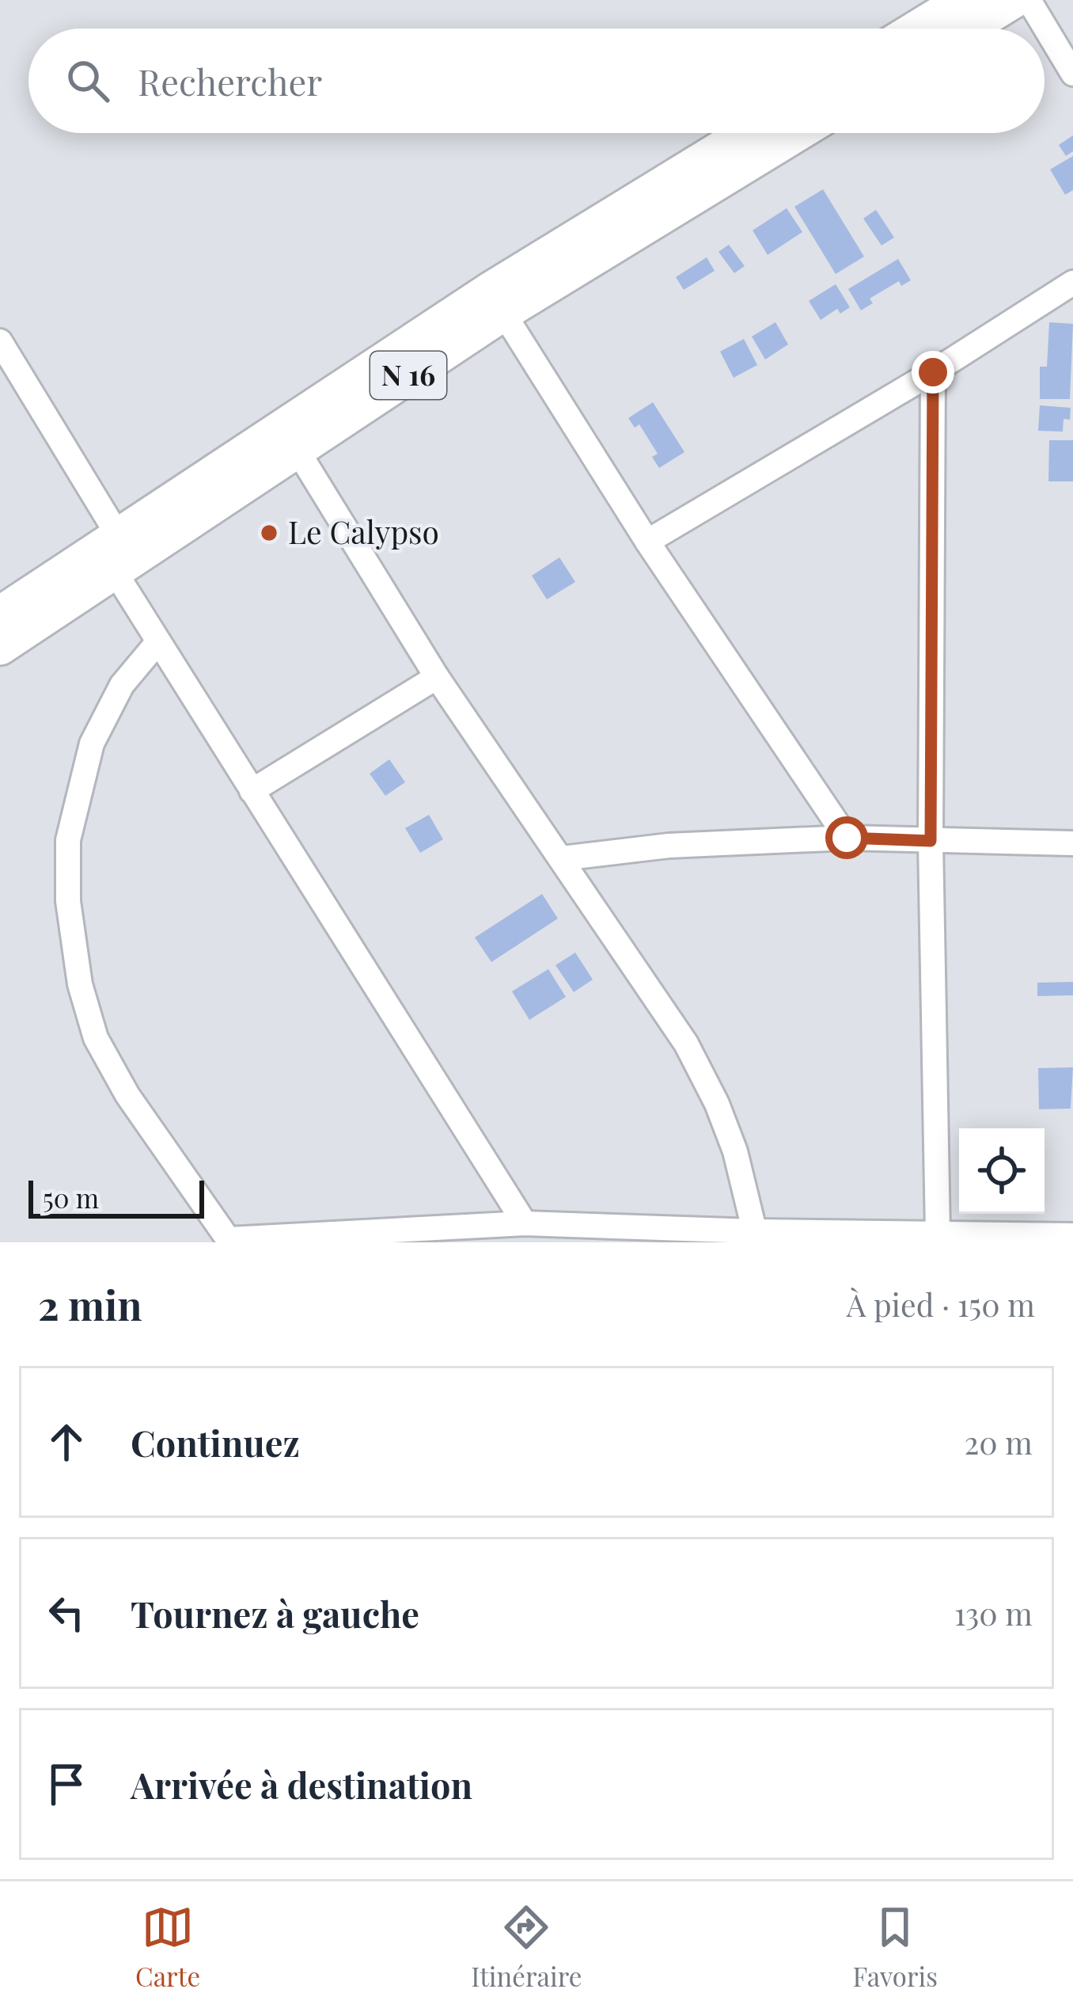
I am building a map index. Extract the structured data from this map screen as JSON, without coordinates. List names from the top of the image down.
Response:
{
  "streets": {
    "highway": ["N 16"]
  },
  "places": ["Le Calypso"],
  "scale_bar": "50 m",
  "page": {
    "search": "Rechercher",
    "scale": "50 m",
    "heading": ["2 min", "À pied · 150 m"],
    "list": [
      ["Continuez", "20 m"],
      ["Tournez à gauche", "130 m"],
      "Arrivée à destination"
    ],
    "nav": ["Carte", "Itinéraire", "Favoris"]
  }
}
